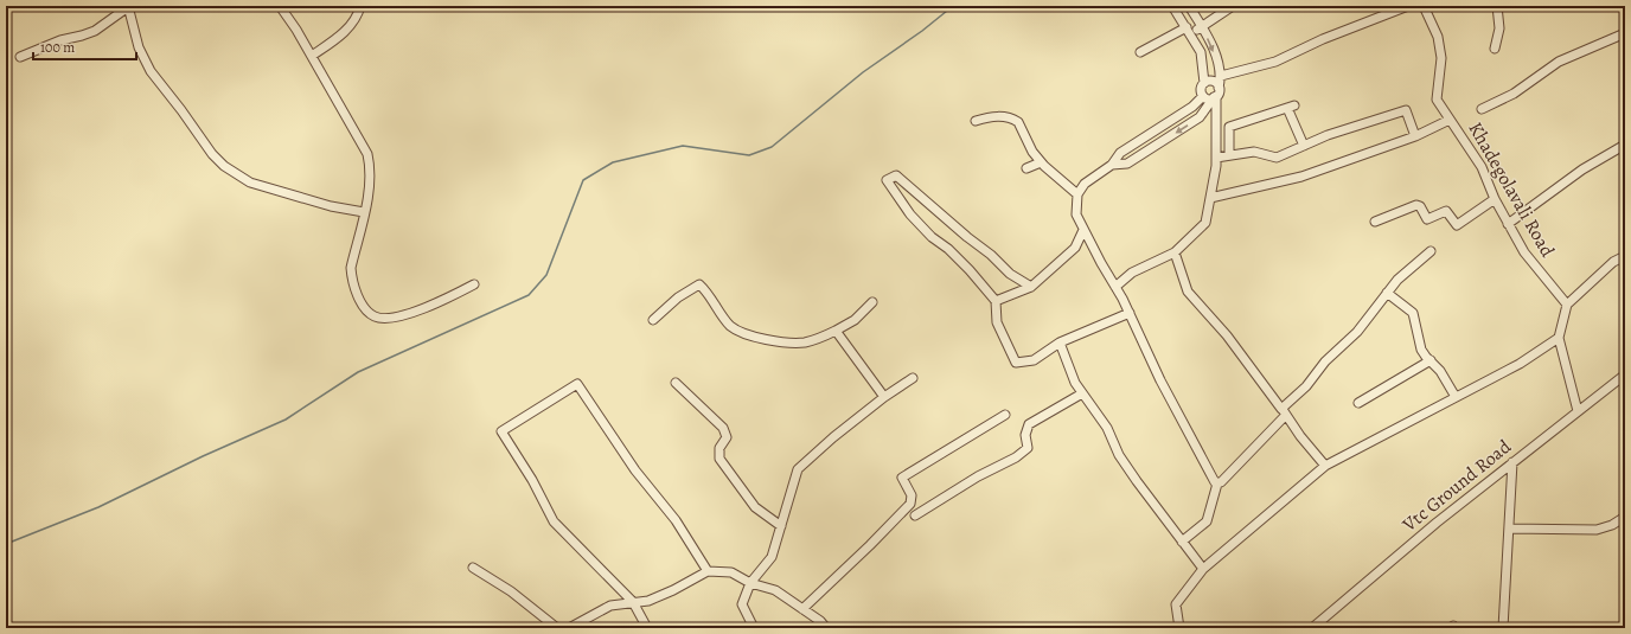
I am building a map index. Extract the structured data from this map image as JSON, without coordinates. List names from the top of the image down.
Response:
{
  "streets": {
    "street": ["Khadegolavali Road", "Vtc Ground Road"]
  },
  "scale_bar": "100 m"
}
